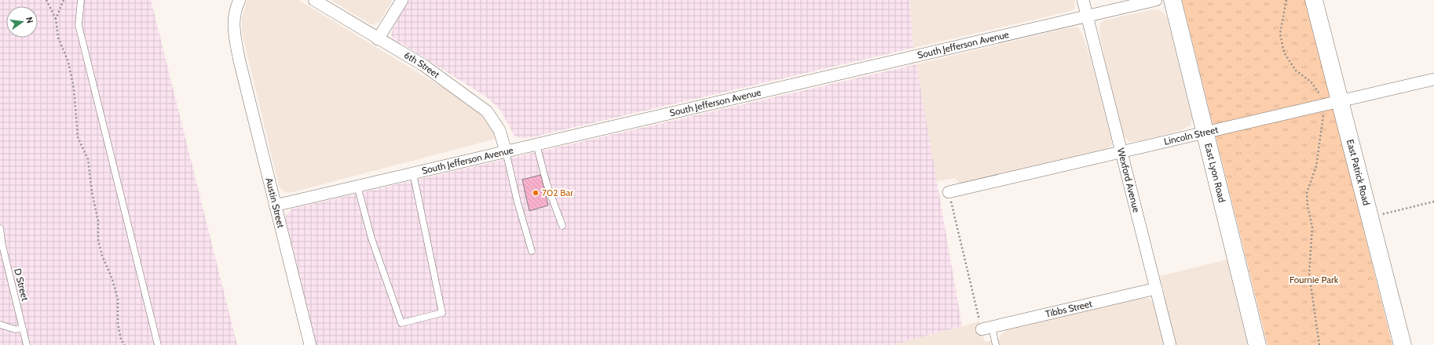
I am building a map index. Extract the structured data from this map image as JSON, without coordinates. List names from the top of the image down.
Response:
{
  "streets": {
    "highway": ["East Lyon Road", "East Patrick Road"],
    "street": [
      "South Jefferson Avenue",
      "6th Street",
      "Lincoln Street",
      "Wexford Avenue",
      "Austin Street",
      "Tibbs Street"
    ],
    "lane": ["D Street"]
  },
  "crossings": [
    ["South Jefferson Avenue", "6th Street"],
    ["South Jefferson Avenue", "Wexford Avenue"],
    ["South Jefferson Avenue", "Austin Street"],
    ["Lincoln Street", "East Lyon Road"],
    ["Lincoln Street", "East Patrick Road"],
    ["Lincoln Street", "Wexford Avenue"],
    ["Wexford Avenue", "Tibbs Street"]
  ],
  "parks": ["Fournie Park"],
  "places": ["702 Bar"],
  "north": "right"
}
